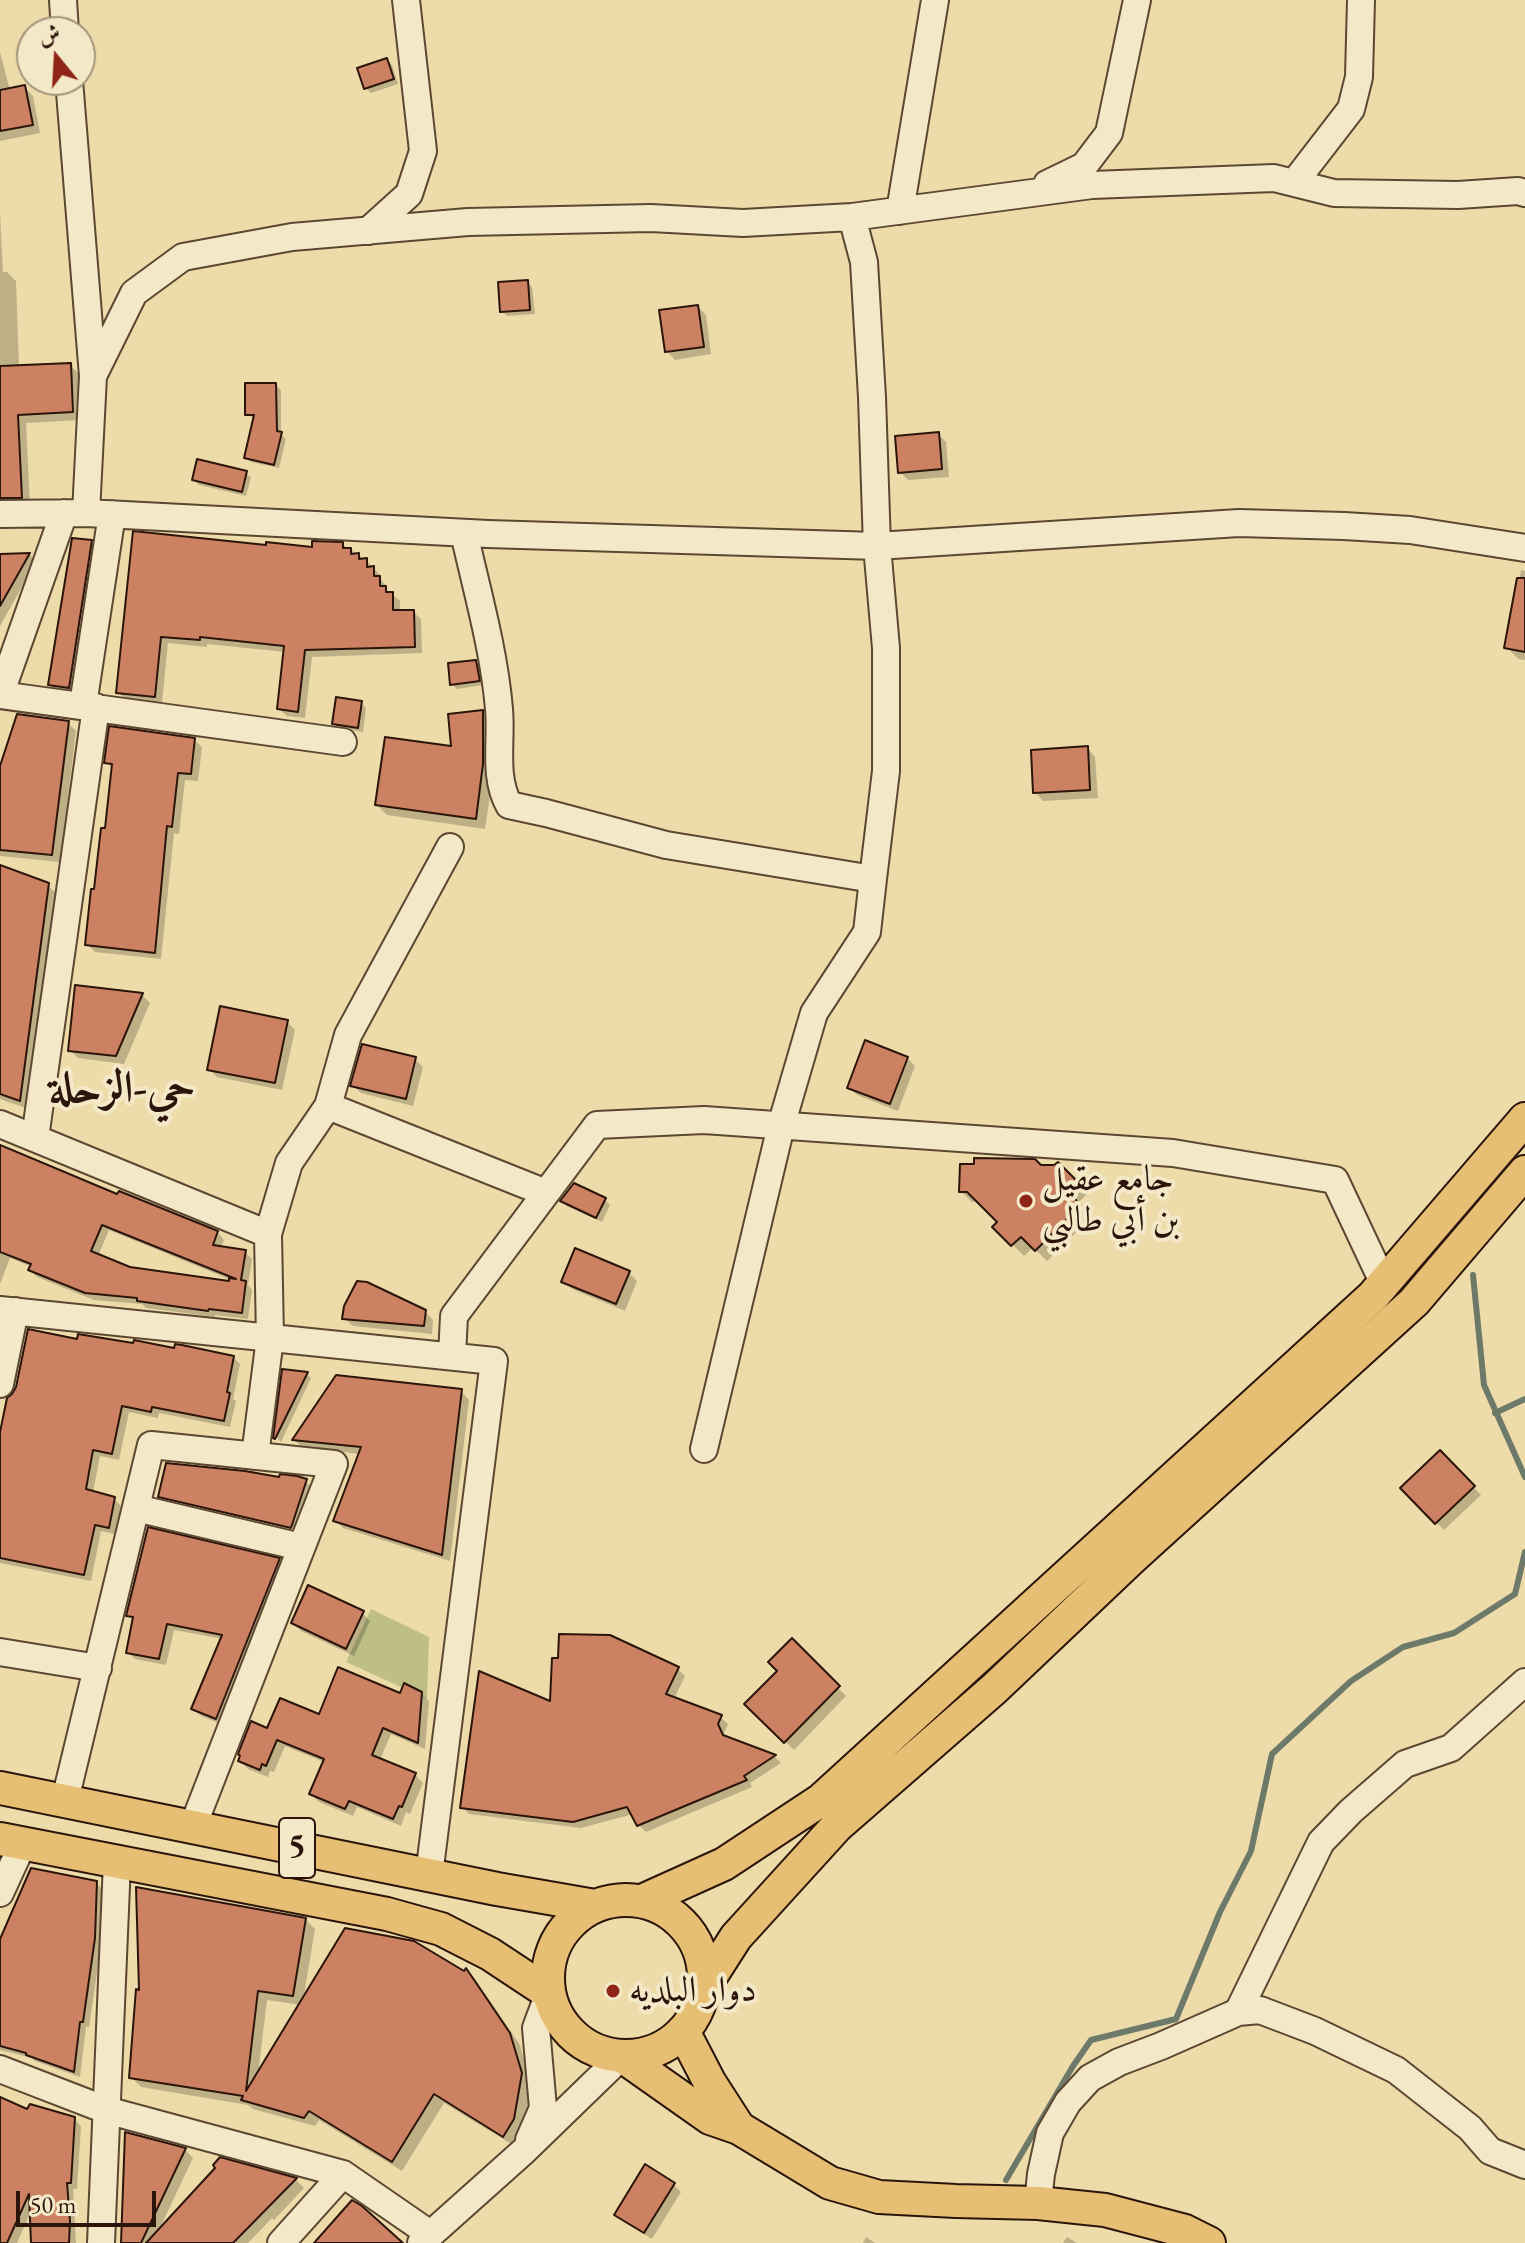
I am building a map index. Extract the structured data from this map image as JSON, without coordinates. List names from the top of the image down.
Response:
{
  "streets": {
    "main road": ["5"]
  },
  "districts": ["حي-الزحلة"],
  "places": ["جامع عقيل بن أبي طالبي", "دوار البلديه"],
  "scale_bar": "50 m",
  "north": "top"
}
